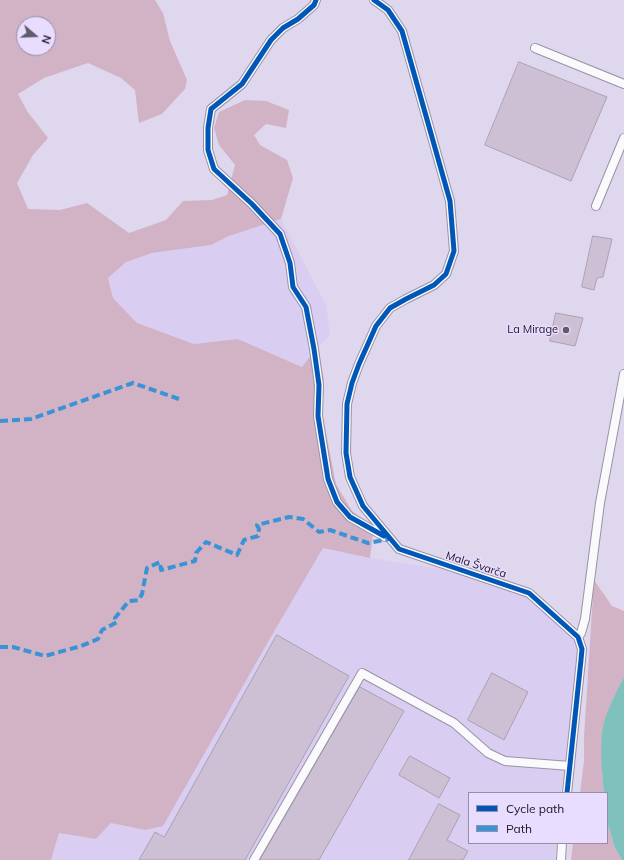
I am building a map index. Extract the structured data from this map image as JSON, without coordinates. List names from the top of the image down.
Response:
{
  "streets": {
    "street": ["Mala Švarča"]
  },
  "places": ["La Mirage"],
  "legend": ["Cycle path", "Path"],
  "north": "right"
}
